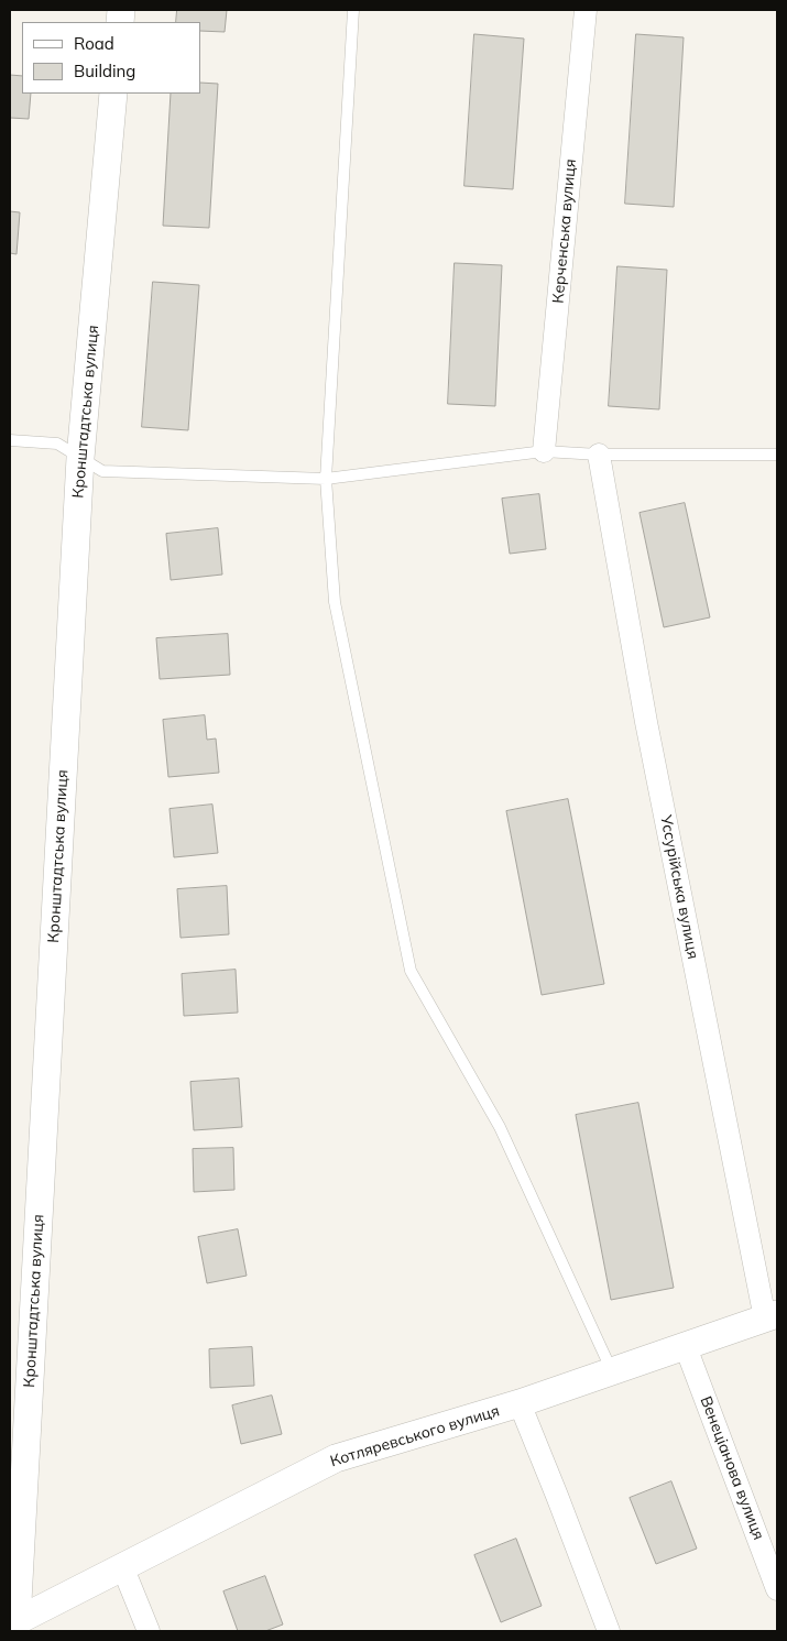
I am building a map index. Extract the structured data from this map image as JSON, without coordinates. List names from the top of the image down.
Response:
{
  "streets": {
    "street": [
      "Керченська вулиця",
      "Кронштадтська вулиця",
      "Уссурійська вулиця",
      "Котляревського вулиця",
      "Венеціанова вулиця"
    ]
  },
  "crossings": [
    ["Кронштадтська вулиця", "Котляревського вулиця"],
    ["Уссурійська вулиця", "Котляревського вулиця"],
    ["Котляревського вулиця", "Венеціанова вулиця"]
  ],
  "legend": ["Road", "Building"]
}
